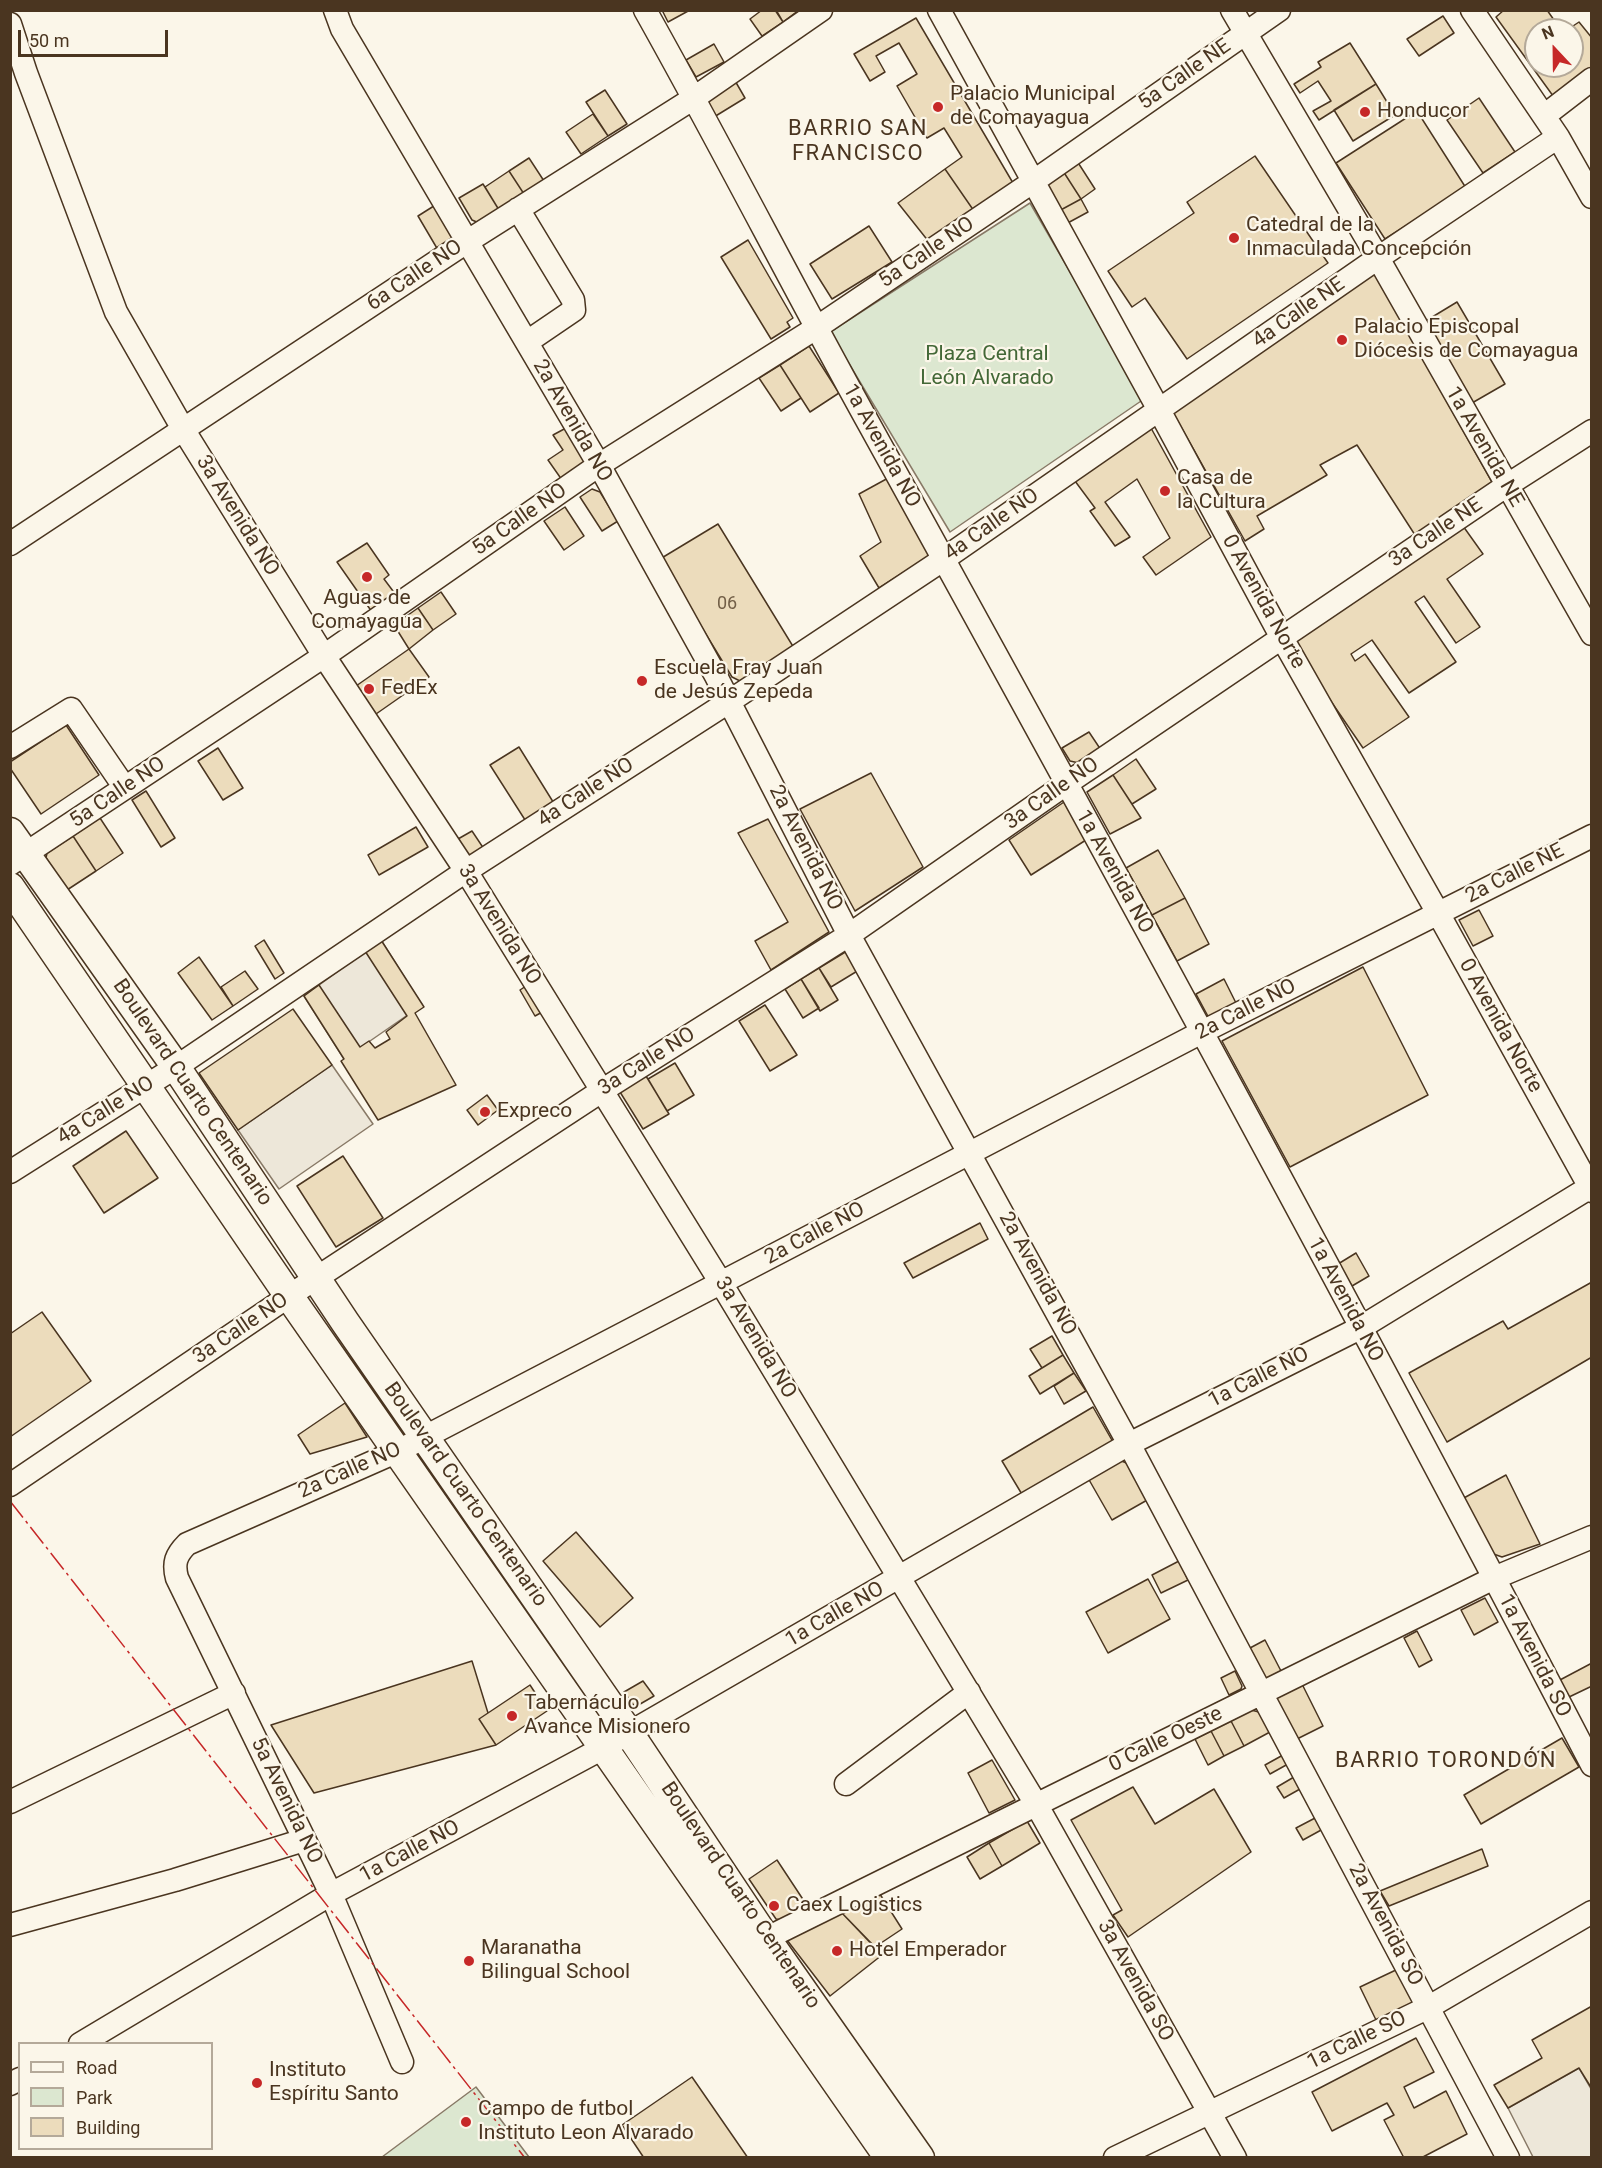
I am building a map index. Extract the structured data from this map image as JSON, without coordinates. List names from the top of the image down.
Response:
{
  "streets": {
    "main road": ["Boulevard Cuarto Centenario"],
    "street": [
      "5a Calle NE",
      "5a Calle NO",
      "6a Calle NO",
      "4a Calle NE",
      "2a Avenida NO",
      "1a Avenida NO",
      "1a Avenida NE",
      "3a Avenida NO",
      "4a Calle NO",
      "3a Calle NE",
      "0 Avenida Norte",
      "3a Calle NO",
      "2a Calle NE",
      "2a Calle NO",
      "1a Calle NO",
      "1a Avenida SO",
      "0 Calle Oeste",
      "5a Avenida NO",
      "2a Avenida SO",
      "3a Avenida SO",
      "1a Calle SO"
    ]
  },
  "crossings": [
    ["5a Calle NE", "5a Calle NO"],
    ["5a Calle NE", "1a Avenida NE"],
    ["5a Calle NE", "0 Avenida Norte"],
    ["5a Calle NO", "2a Avenida NO"],
    ["5a Calle NO", "1a Avenida NO"],
    ["5a Calle NO", "3a Avenida NO"],
    ["5a Calle NO", "0 Avenida Norte"],
    ["5a Calle NO", "Boulevard Cuarto Centenario"],
    ["6a Calle NO", "2a Avenida NO"],
    ["6a Calle NO", "1a Avenida NO"],
    ["6a Calle NO", "3a Avenida NO"],
    ["4a Calle NE", "1a Avenida NE"],
    ["4a Calle NE", "4a Calle NO"],
    ["4a Calle NE", "0 Avenida Norte"],
    ["2a Avenida NO", "4a Calle NO"],
    ["2a Avenida NO", "3a Calle NO"],
    ["2a Avenida NO", "2a Calle NO"],
    ["2a Avenida NO", "1a Calle NO"],
    ["2a Avenida NO", "0 Calle Oeste"],
    ["2a Avenida NO", "2a Avenida SO"],
    ["1a Avenida NO", "4a Calle NO"],
    ["1a Avenida NO", "3a Calle NO"],
    ["1a Avenida NO", "2a Calle NO"],
    ["1a Avenida NO", "1a Calle NO"],
    ["1a Avenida NO", "1a Avenida SO"],
    ["1a Avenida NO", "0 Calle Oeste"],
    ["1a Avenida NE", "3a Calle NE"],
    ["3a Avenida NO", "4a Calle NO"],
    ["3a Avenida NO", "3a Calle NO"],
    ["3a Avenida NO", "2a Calle NO"],
    ["3a Avenida NO", "1a Calle NO"],
    ["3a Avenida NO", "0 Calle Oeste"],
    ["3a Avenida NO", "3a Avenida SO"],
    ["4a Calle NO", "0 Avenida Norte"],
    ["4a Calle NO", "Boulevard Cuarto Centenario"],
    ["3a Calle NE", "0 Avenida Norte"],
    ["3a Calle NE", "3a Calle NO"],
    ["0 Avenida Norte", "3a Calle NO"],
    ["0 Avenida Norte", "2a Calle NE"],
    ["0 Avenida Norte", "2a Calle NO"],
    ["0 Avenida Norte", "1a Calle NO"],
    ["3a Calle NO", "Boulevard Cuarto Centenario"],
    ["2a Calle NE", "2a Calle NO"],
    ["2a Calle NO", "Boulevard Cuarto Centenario"],
    ["2a Calle NO", "5a Avenida NO"],
    ["Boulevard Cuarto Centenario", "1a Calle NO"],
    ["Boulevard Cuarto Centenario", "0 Calle Oeste"],
    ["1a Calle NO", "5a Avenida NO"],
    ["1a Avenida SO", "0 Calle Oeste"],
    ["0 Calle Oeste", "2a Avenida SO"],
    ["0 Calle Oeste", "3a Avenida SO"],
    ["2a Avenida SO", "1a Calle SO"],
    ["3a Avenida SO", "1a Calle SO"]
  ],
  "districts": ["BARRIO SAN FRANCISCO", "BARRIO TORONDÓN"],
  "parks": ["Plaza Central León Alvarado"],
  "places": [
    "Palacio Municipal de Comayagua",
    "Honducor",
    "Catedral de la Inmaculada Concepción",
    "Palacio Episcopal Diócesis de Comayagua",
    "Casa de la Cultura",
    "Aguas de Comayagua",
    "Escuela Fray Juan de Jesús Zepeda",
    "FedEx",
    "Expreco",
    "Tabernáculo Avance Misionero",
    "Caex Logistics",
    "Hotel Emperador",
    "Maranatha Bilingual School",
    "Instituto Espíritu Santo",
    "Campo de futbol Instituto Leon Alvarado"
  ],
  "house_numbers": ["06"],
  "legend": ["Road", "Park", "Building"],
  "scale_bar": "50 m",
  "north": "top"
}
